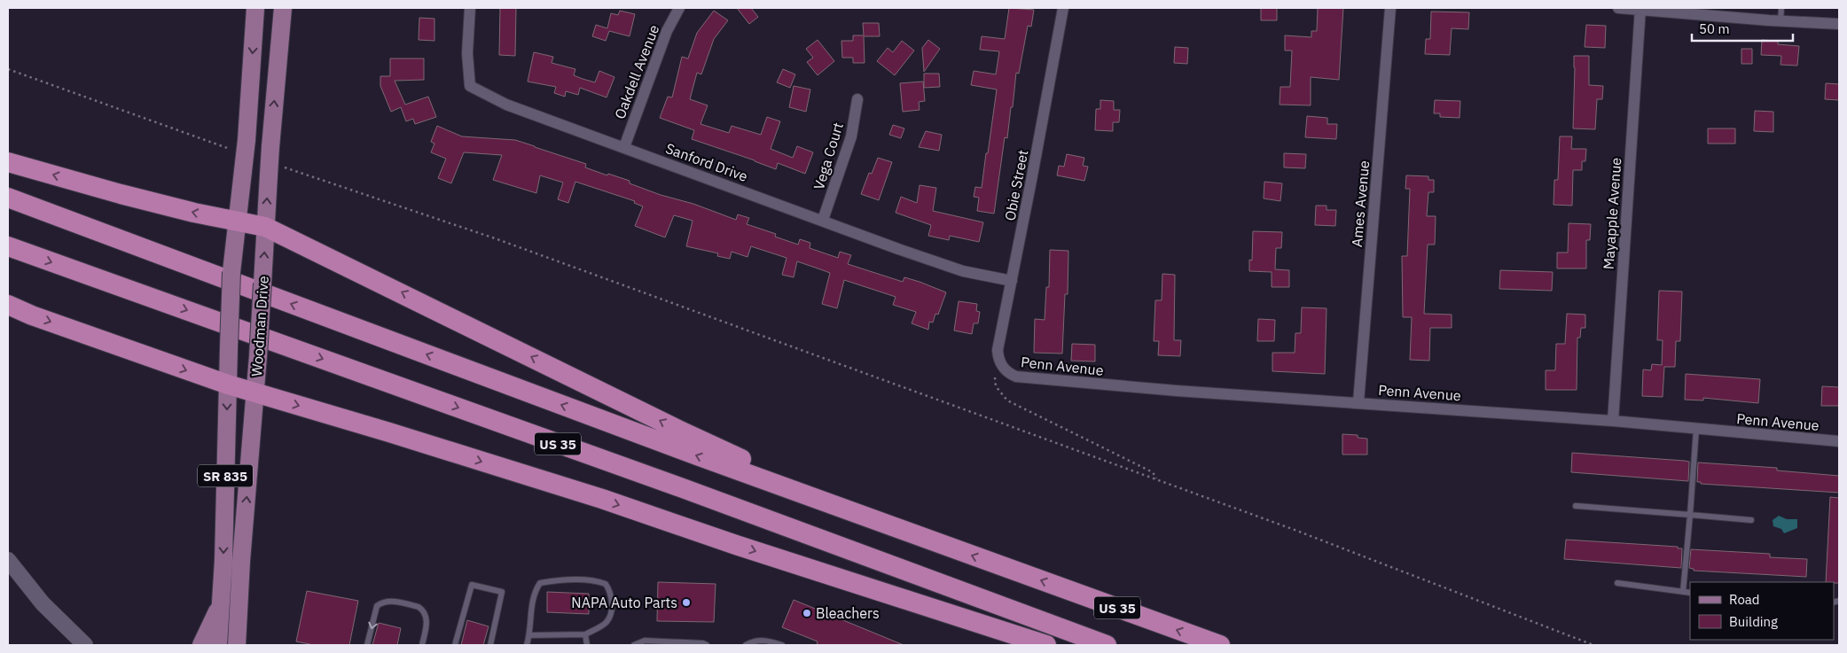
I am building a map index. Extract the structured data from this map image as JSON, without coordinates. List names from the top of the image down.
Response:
{
  "streets": {
    "highway": ["US 35"],
    "main road": ["Woodman Drive", "SR 835"],
    "street": [
      "Oakdell Avenue",
      "Vega Court",
      "Sanford Drive",
      "Obie Street",
      "Ames Avenue",
      "Mayapple Avenue",
      "Penn Avenue"
    ]
  },
  "crossings": [
    ["Oakdell Avenue", "Sanford Drive"],
    ["Vega Court", "Sanford Drive"],
    ["Sanford Drive", "Obie Street"],
    ["Obie Street", "Penn Avenue"],
    ["Ames Avenue", "Penn Avenue"],
    ["Mayapple Avenue", "Penn Avenue"]
  ],
  "places": ["NAPA Auto Parts", "Bleachers"],
  "legend": ["Road", "Building"],
  "scale_bar": "50 m"
}
